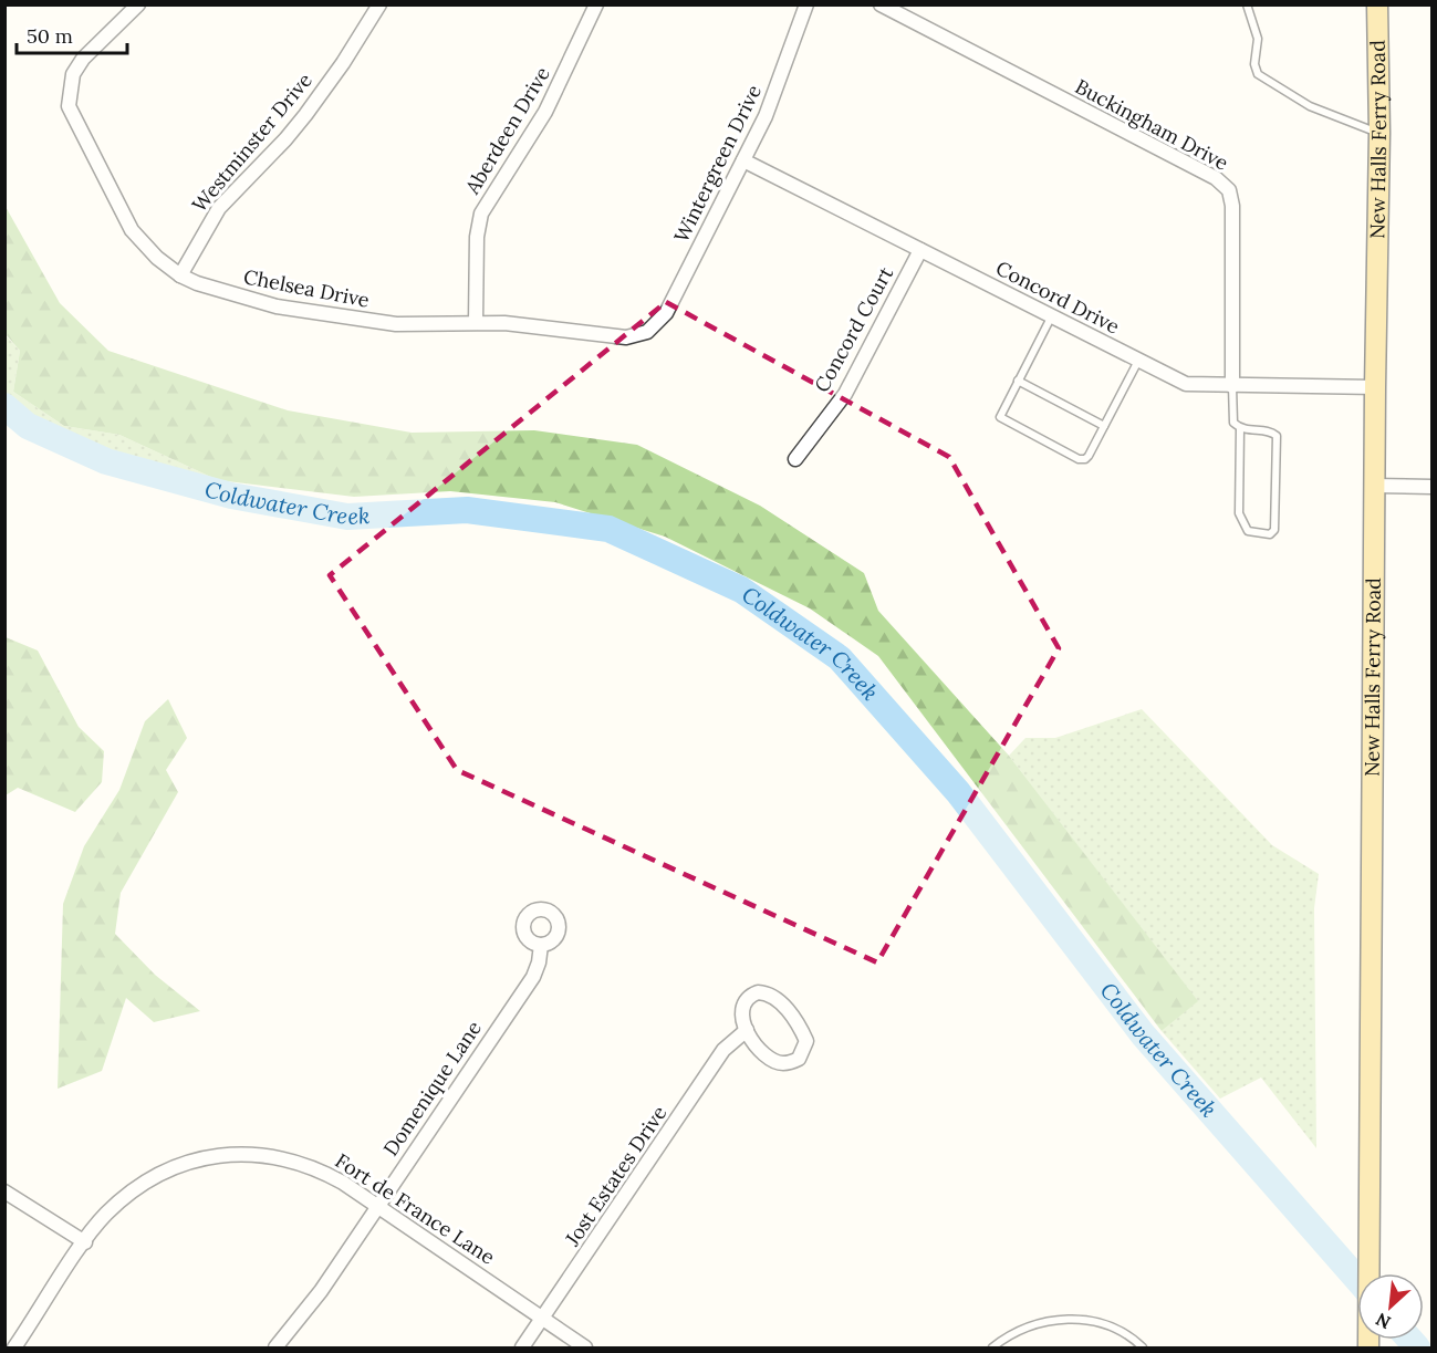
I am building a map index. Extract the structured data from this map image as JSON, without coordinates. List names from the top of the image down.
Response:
{
  "streets": {
    "main road": ["New Halls Ferry Road"],
    "street": [
      "Buckingham Drive",
      "Aberdeen Drive",
      "Westminster Drive",
      "Wintergreen Drive",
      "Chelsea Drive",
      "Concord Drive",
      "Concord Court",
      "Domenique Lane",
      "Jost Estates Drive",
      "Fort de France Lane"
    ]
  },
  "crossings": [
    ["Buckingham Drive", "Concord Drive"],
    ["Aberdeen Drive", "Chelsea Drive"],
    ["New Halls Ferry Road", "Concord Drive"],
    ["Westminster Drive", "Chelsea Drive"],
    ["Wintergreen Drive", "Chelsea Drive"],
    ["Wintergreen Drive", "Concord Drive"],
    ["Concord Drive", "Concord Court"],
    ["Domenique Lane", "Fort de France Lane"],
    ["Jost Estates Drive", "Fort de France Lane"]
  ],
  "water": ["Coldwater Creek"],
  "scale_bar": "50 m",
  "north": "bottom left"
}
